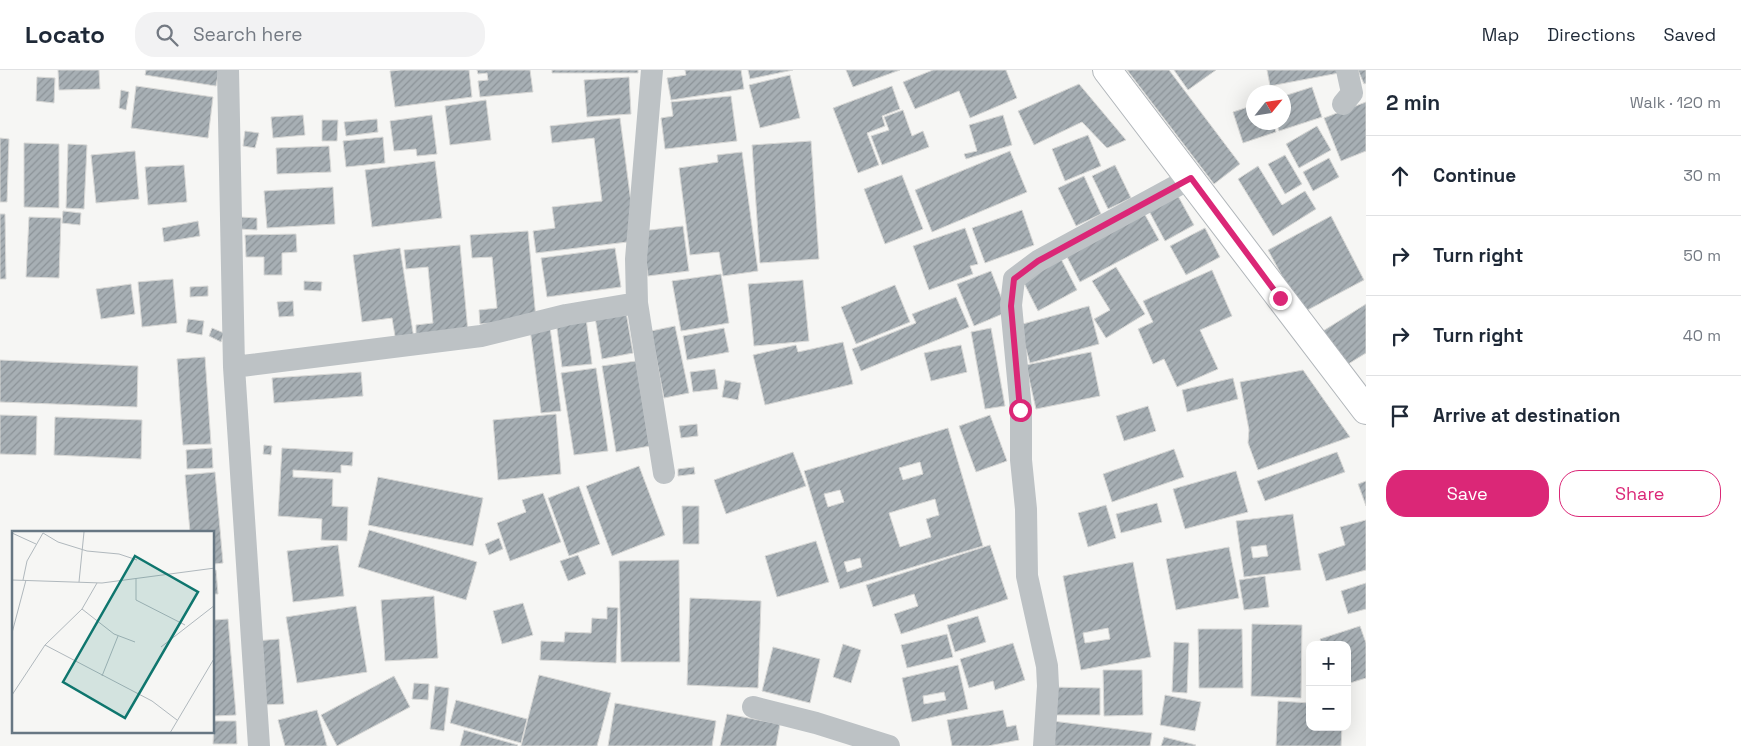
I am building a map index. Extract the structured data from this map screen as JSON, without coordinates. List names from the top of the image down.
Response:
{
  "north": "top right",
  "page": {
    "header": "Locato",
    "search": "Search here",
    "nav": ["Map", "Directions", "Saved"],
    "heading": ["2 min", "Walk · 120 m"],
    "list": [
      ["Continue", "30 m"],
      ["Turn right", "50 m"],
      ["Turn right", "40 m"],
      "Arrive at destination"
    ],
    "buttons": ["Save", "Share"],
    "map_buttons": ["+", "−"]
  }
}
